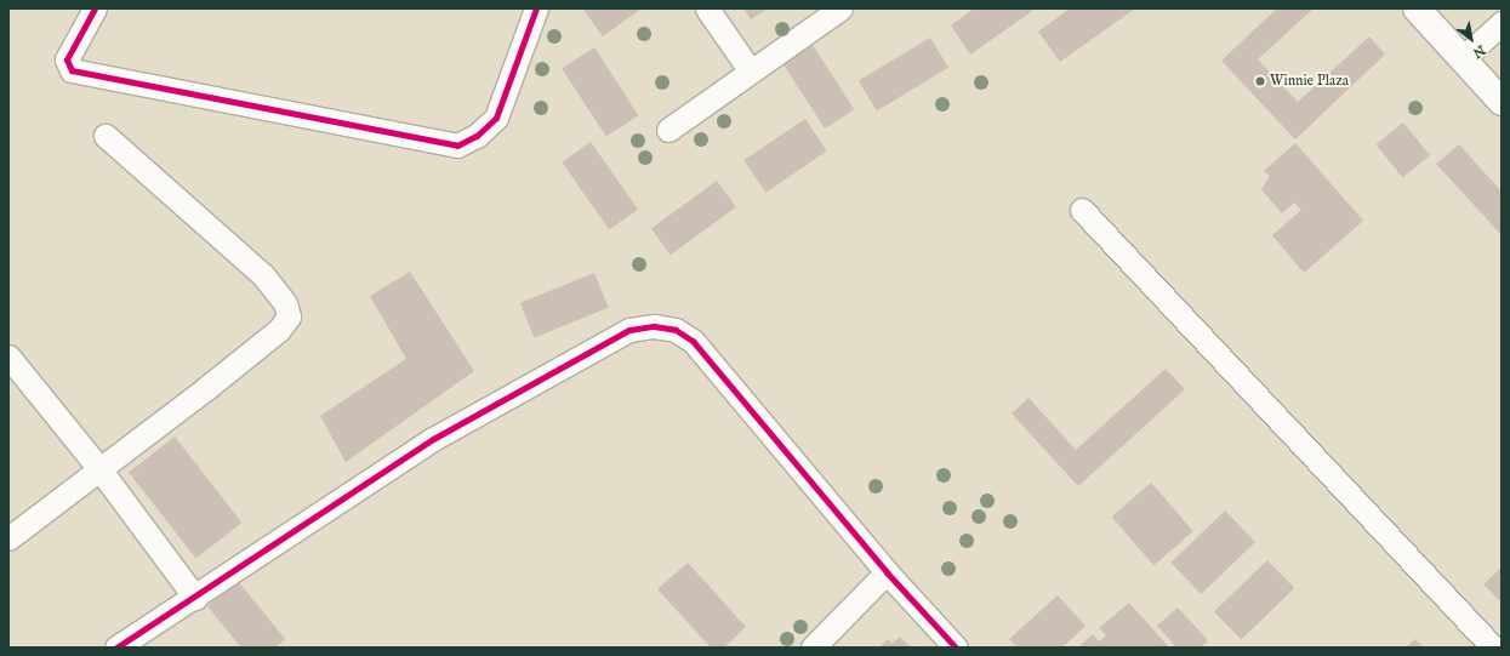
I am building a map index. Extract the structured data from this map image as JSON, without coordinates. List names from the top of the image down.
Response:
{
  "places": ["Winnie Plaza"],
  "north": "bottom right"
}
